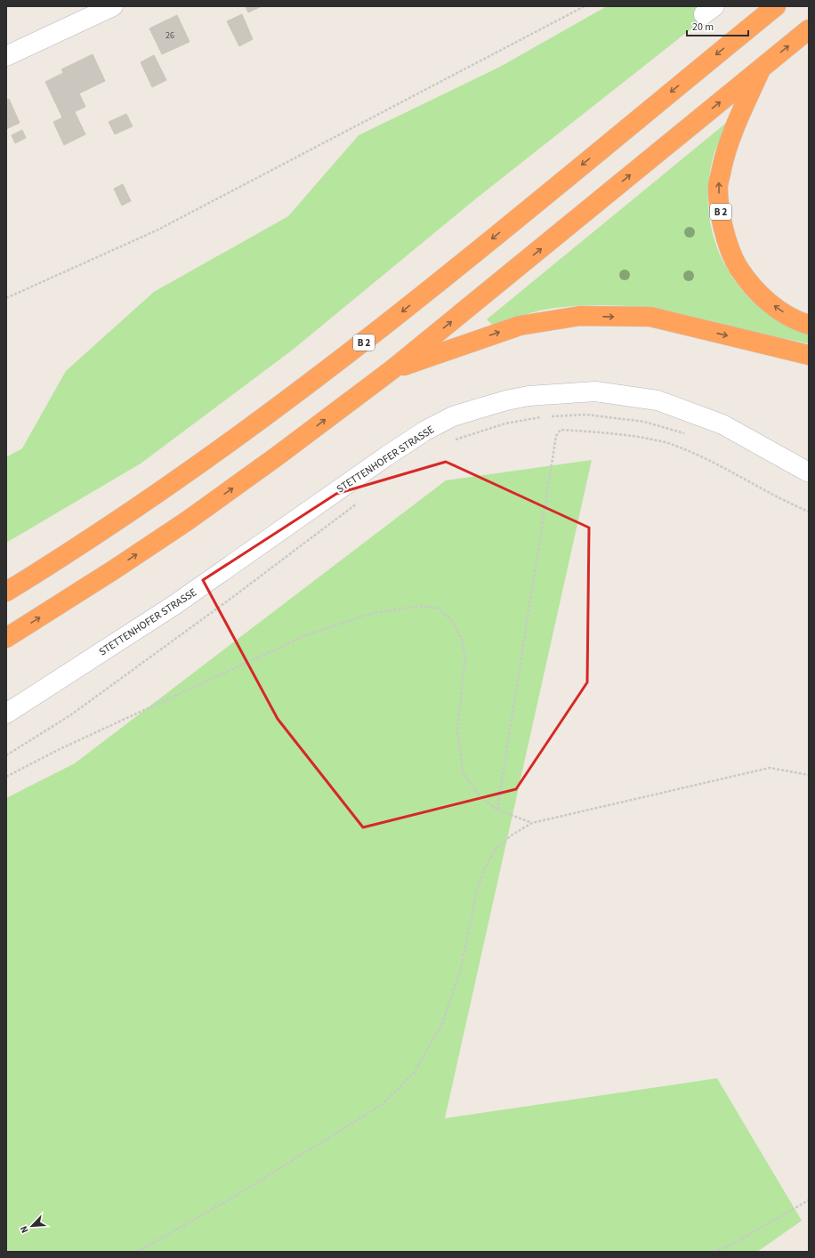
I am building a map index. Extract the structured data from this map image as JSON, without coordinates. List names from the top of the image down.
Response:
{
  "streets": {
    "highway": ["B 2"],
    "street": ["STETTENHOFER STRASSE"]
  },
  "house_numbers": ["26"],
  "scale_bar": "20 m",
  "north": "bottom left"
}
